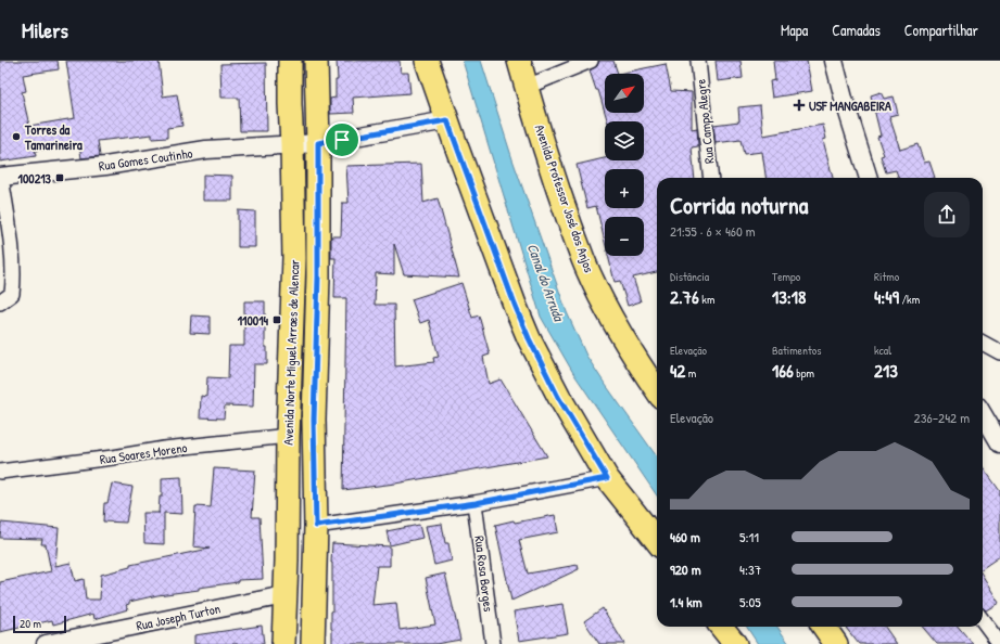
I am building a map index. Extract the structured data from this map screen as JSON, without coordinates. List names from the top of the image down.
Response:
{
  "streets": {
    "main road": ["Avenida Professor José dos Anjos", "Avenida Norte Miguel Arraes de Alencar"],
    "street": [
      "Rua Campo Alegre",
      "Rua Gomes Coutinho",
      "Rua Soares Moreno",
      "Rua Rosa Borges",
      "Rua Joseph Turton"
    ]
  },
  "crossings": [
    ["Rua Gomes Coutinho", "Avenida Norte Miguel Arraes de Alencar"],
    ["Avenida Norte Miguel Arraes de Alencar", "Rua Soares Moreno"],
    ["Avenida Norte Miguel Arraes de Alencar", "Rua Joseph Turton"]
  ],
  "water": ["Canal do Arruda"],
  "places": {
    "health": ["USF MANGABEIRA"],
    "other": ["Torres da Tamarineira"],
    "transit": ["100213", "110014"]
  },
  "scale_bar": "20 m",
  "north": "top right",
  "page": {
    "header": "Milers",
    "nav": ["Mapa", "Camadas", "Compartilhar"],
    "map_buttons": ["+", "−"],
    "heading": ["Corrida noturna", "21:55 · 6 × 460 m"],
    "stats": [
      ["Distância", "2.76 km"],
      ["Tempo", "13:18"],
      ["Ritmo", "4:49 /km"],
      ["Elevação", "42 m"],
      ["Batimentos", "166 bpm"],
      ["kcal", "213"]
    ],
    "chart": ["Elevação", "236–242 m"],
    "list": [
      {
        "name": "460 m",
        "note": "5:11"
      },
      {
        "name": "920 m",
        "note": "4:37"
      },
      {
        "name": "1.4 km",
        "note": "5:05"
      }
    ],
    "scale": "20 m"
  }
}
